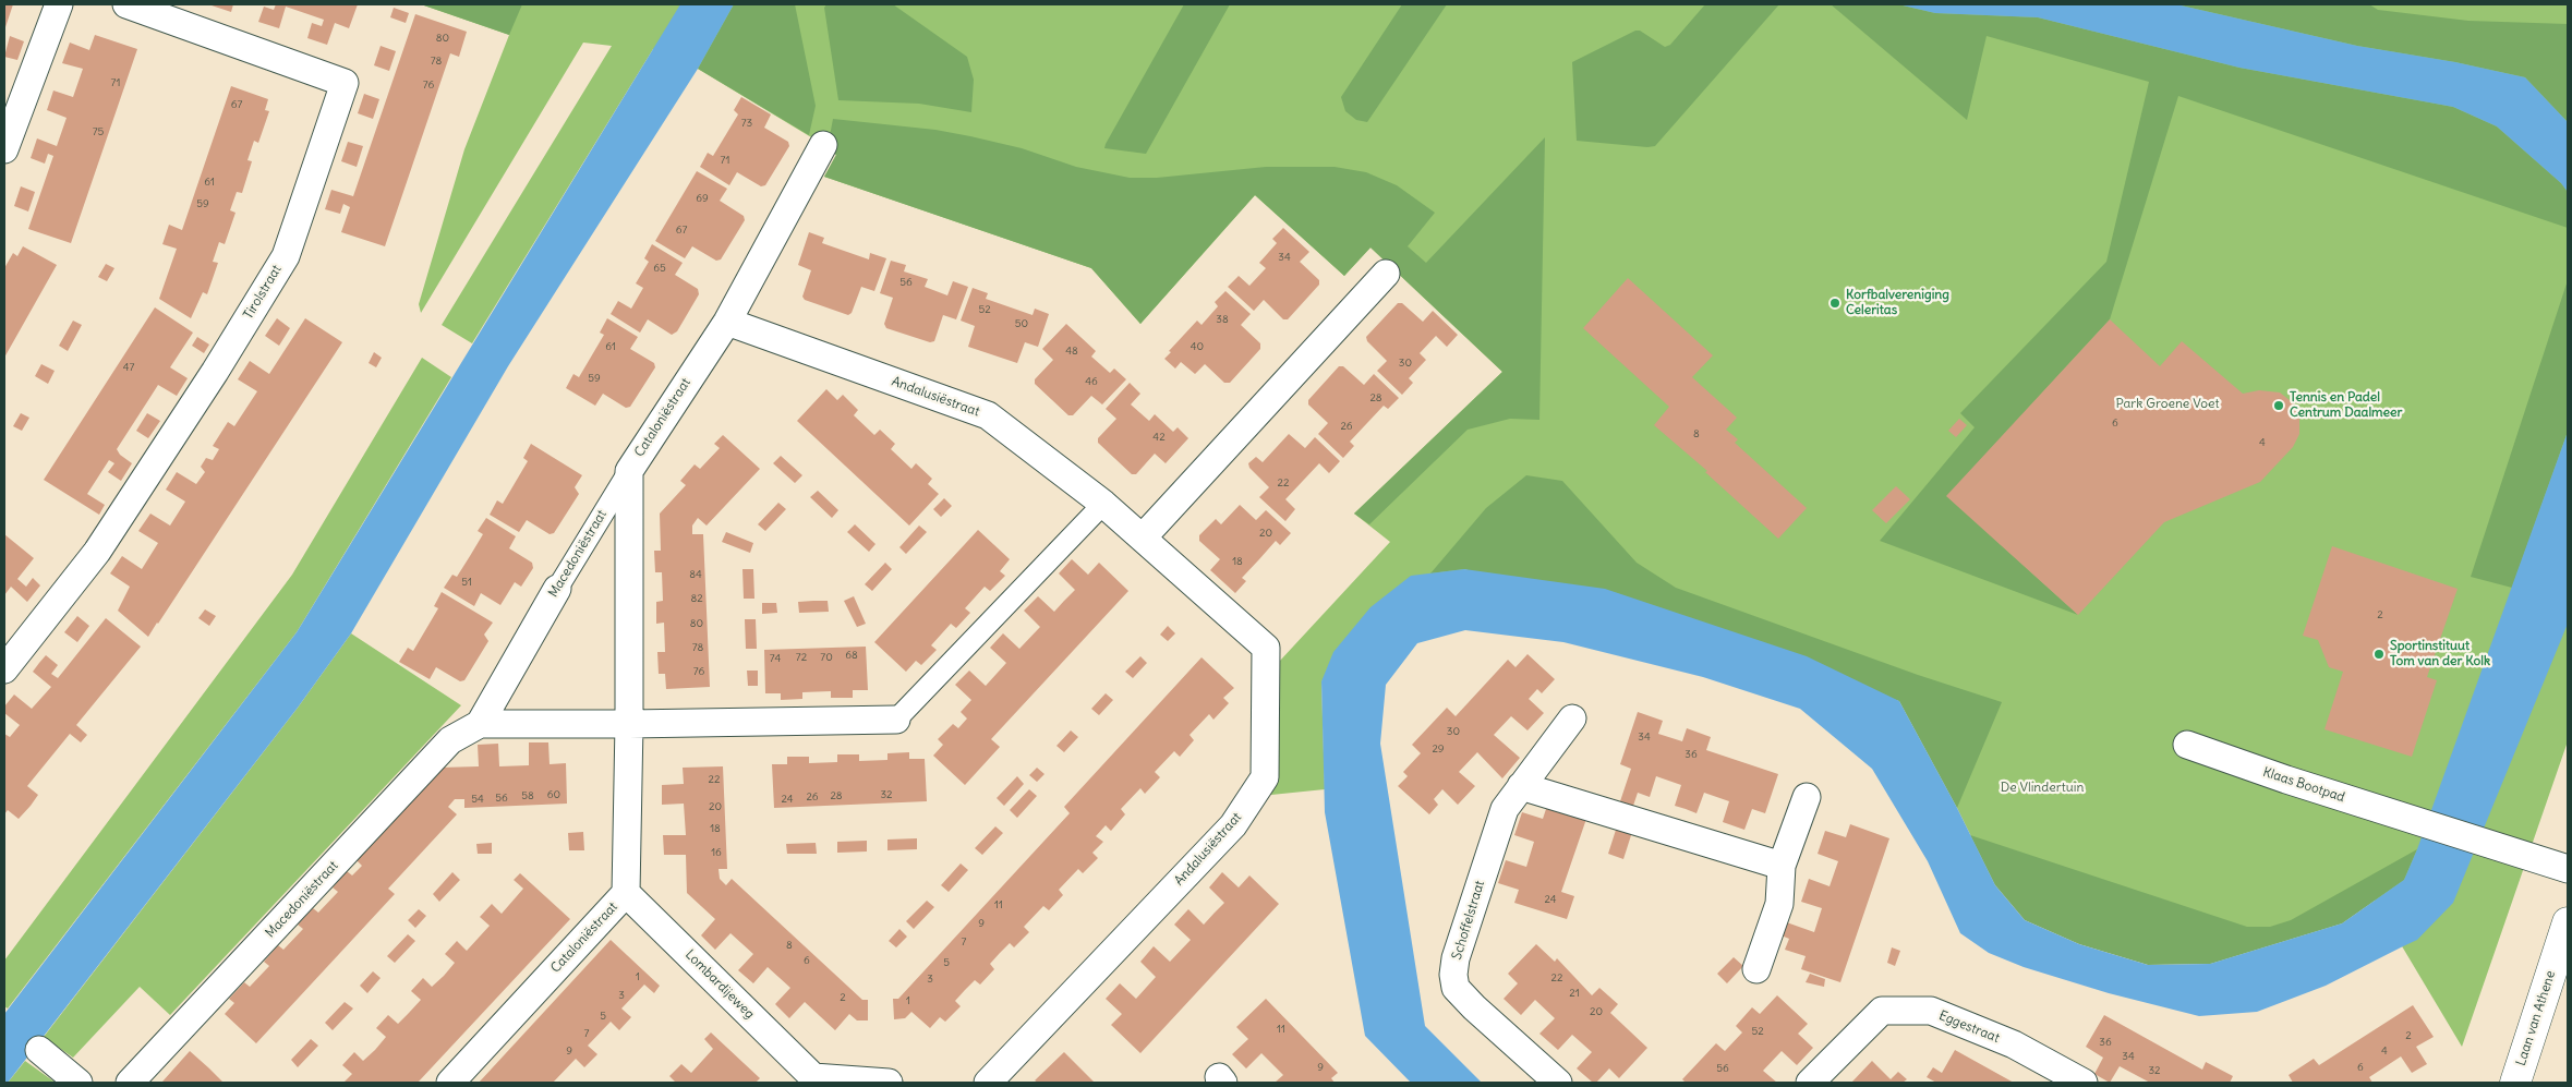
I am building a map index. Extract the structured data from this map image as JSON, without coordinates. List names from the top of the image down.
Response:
{
  "streets": {
    "street": [
      "Tirolstraat",
      "Andalusiëstraat",
      "Cataloniëstraat",
      "Macedoniëstraat",
      "Klaas Bootpad",
      "Schoffelstraat",
      "Lombardijeweg",
      "Laan van Athene",
      "Eggestraat"
    ]
  },
  "crossings": [
    ["Andalusiëstraat", "Cataloniëstraat"],
    ["Cataloniëstraat", "Macedoniëstraat"],
    ["Cataloniëstraat", "Lombardijeweg"]
  ],
  "parks": ["Park Groene Voet", "De Vlindertuin"],
  "places": ["Korfbalvereniging Celeritas", "Tennis en Padel Centrum Daalmeer", "Sportinstituut Tom van der Kolk"],
  "house_numbers": [
    "80",
    "78",
    "71",
    "76",
    "67",
    "73",
    "75",
    "71",
    "61",
    "69",
    "59",
    "67",
    "34",
    "65",
    "56",
    "52",
    "38",
    "50",
    "61",
    "40",
    "48",
    "30",
    "47",
    "59",
    "46",
    "28",
    "6",
    "26",
    "8",
    "42",
    "4",
    "22",
    "20",
    "18",
    "84",
    "51",
    "82",
    "2",
    "80",
    "78",
    "68",
    "72",
    "70",
    "74",
    "76",
    "30",
    "34",
    "29",
    "36",
    "22",
    "60",
    "32",
    "58",
    "28",
    "26",
    "56",
    "54",
    "24",
    "20",
    "18",
    "16",
    "24",
    "11",
    "9",
    "7",
    "8",
    "6",
    "5",
    "1",
    "22",
    "3",
    "21",
    "3",
    "2",
    "1",
    "20",
    "5",
    "11",
    "52",
    "7",
    "2",
    "36",
    "9",
    "4",
    "34",
    "9",
    "6",
    "56",
    "32"
  ]
}
